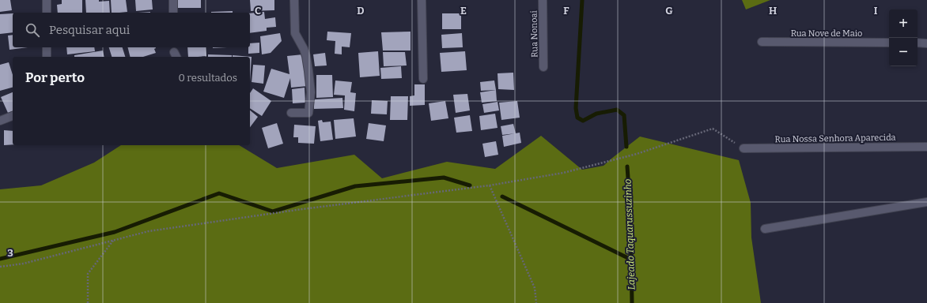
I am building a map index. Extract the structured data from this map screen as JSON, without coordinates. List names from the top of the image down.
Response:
{
  "streets": {
    "street": ["Rua Nove de Maio", "Rua Nonoai", "Rua Nossa Senhora Aparecida"]
  },
  "water": ["Lajeado Taquarussuzinho"],
  "page": {
    "map_buttons": ["+", "−"],
    "search": "Pesquisar aqui",
    "heading": ["Por perto", "0 resultados"]
  },
  "grid": {
    "columns": [
      "C",
      "D",
      "E",
      "F",
      "G",
      "H",
      "I"
    ],
    "rows": ["3"]
  }
}
